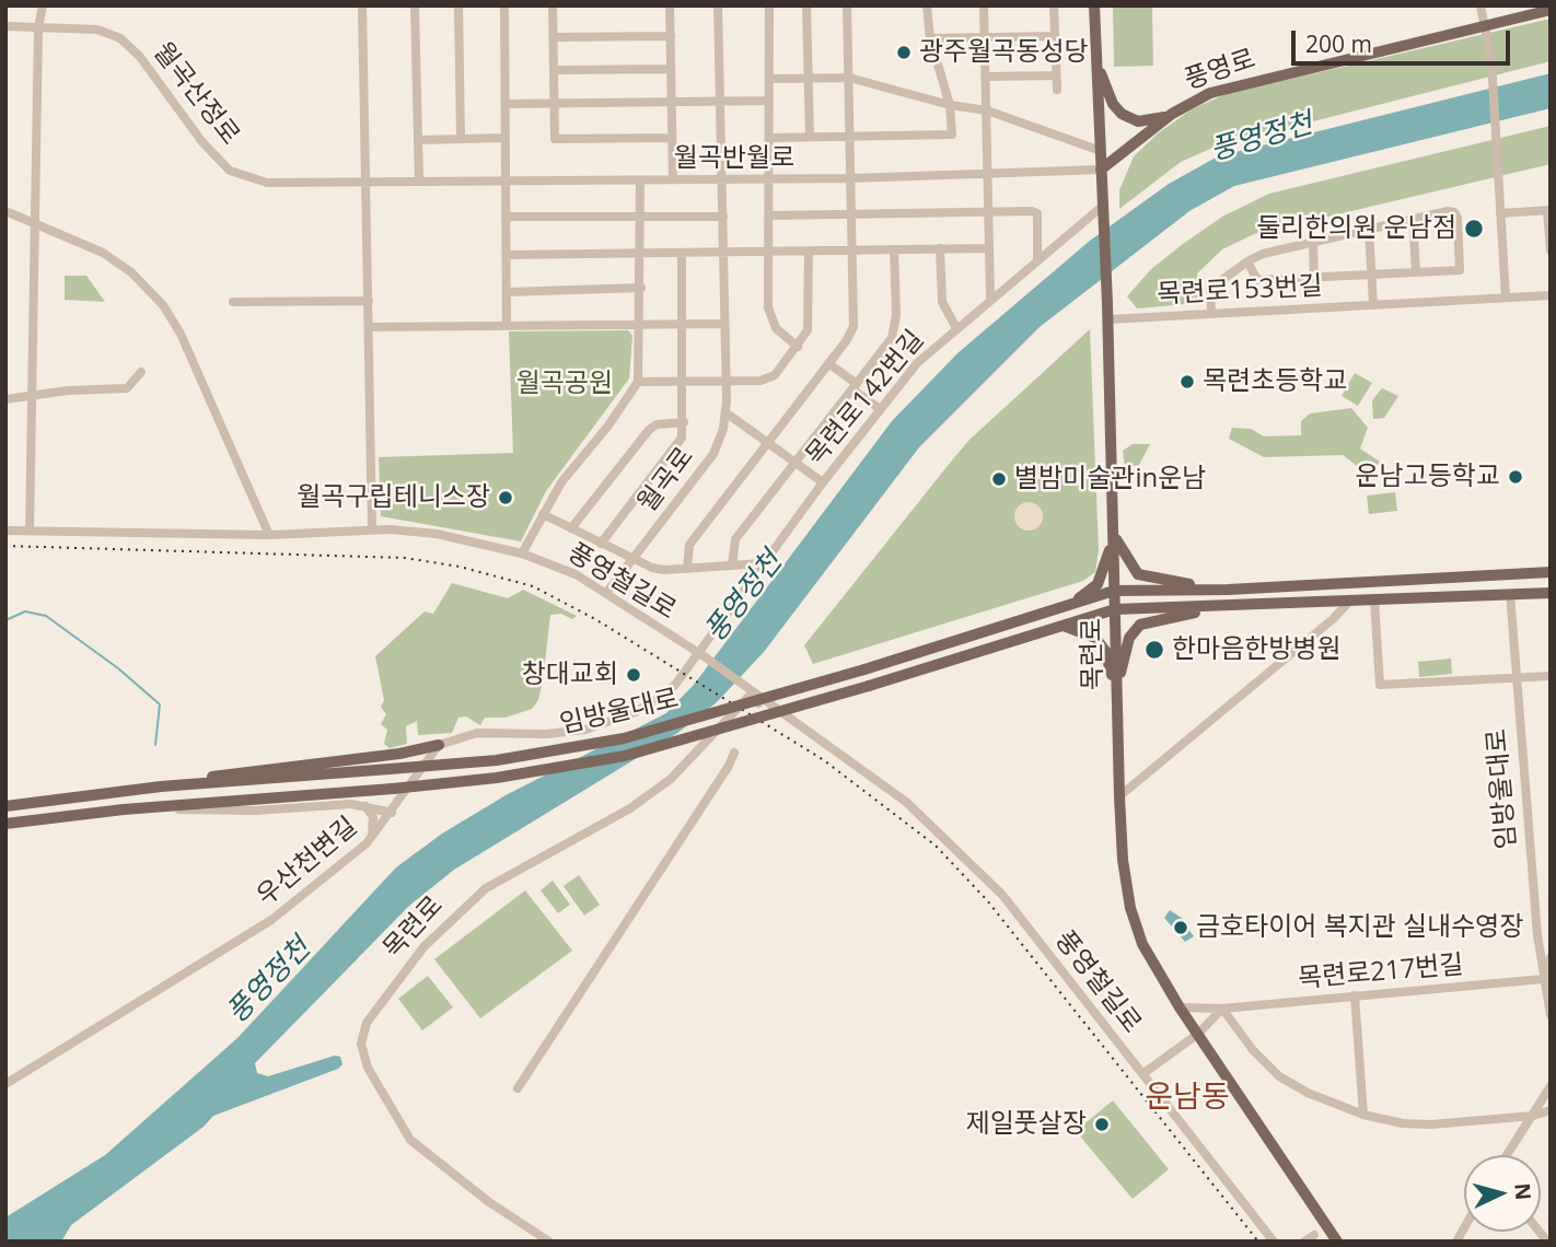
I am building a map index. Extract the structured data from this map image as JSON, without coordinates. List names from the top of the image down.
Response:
{
  "streets": {
    "main road": ["풍영로", "목련로", "임방울대로"],
    "street": [
      "월곡산정로",
      "월곡반월로",
      "목련로153번길",
      "목련로142번길",
      "월곡로",
      "풍영철길로",
      "우산천변길",
      "목련로217번길"
    ]
  },
  "crossings": [
    ["풍영로", "월곡반월로"],
    ["풍영로", "목련로"],
    ["월곡산정로", "월곡반월로"],
    ["월곡반월로", "월곡로"],
    ["월곡반월로", "목련로"],
    ["목련로153번길", "목련로"],
    ["목련로142번길", "풍영철길로"],
    ["목련로142번길", "목련로"],
    ["월곡로", "풍영철길로"],
    ["풍영철길로", "목련로"],
    ["목련로", "임방울대로"],
    ["목련로", "목련로217번길"],
    ["임방울대로", "목련로217번길"]
  ],
  "districts": ["운남동"],
  "water": ["풍영정천"],
  "parks": ["월곡공원"],
  "places": [
    "광주월곡동성당",
    "둘리한의원 운남점",
    "목련초등학교",
    "운남고등학교",
    "별밤미술관in운남",
    "월곡구립테니스장",
    "한마음한방병원",
    "창대교회",
    "금호타이어 복지관 실내수영장",
    "제일풋살장"
  ],
  "scale_bar": "200 m",
  "north": "right"
}
